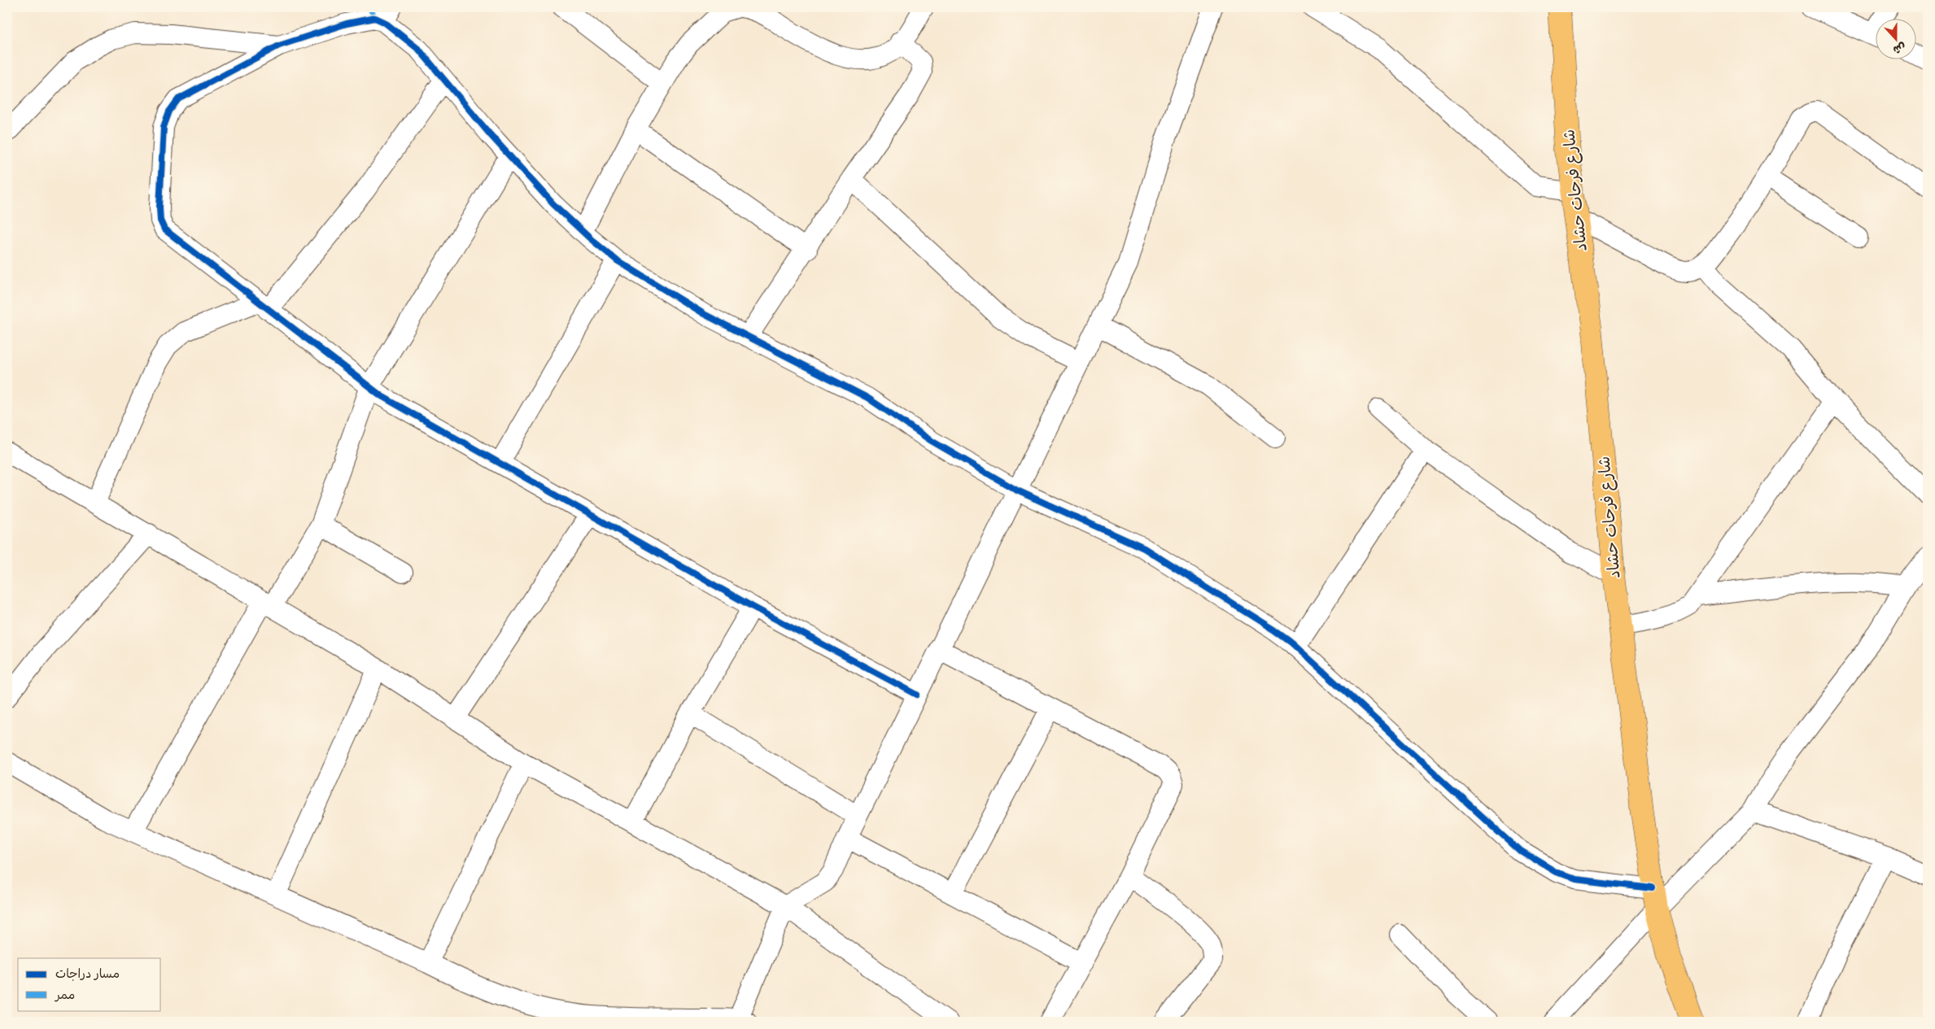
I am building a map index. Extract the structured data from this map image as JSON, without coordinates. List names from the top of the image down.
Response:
{
  "streets": {
    "main road": ["شارع فرحات حشاد"]
  },
  "legend": ["مسار دراجات", "ممر"],
  "north": "bottom"
}
